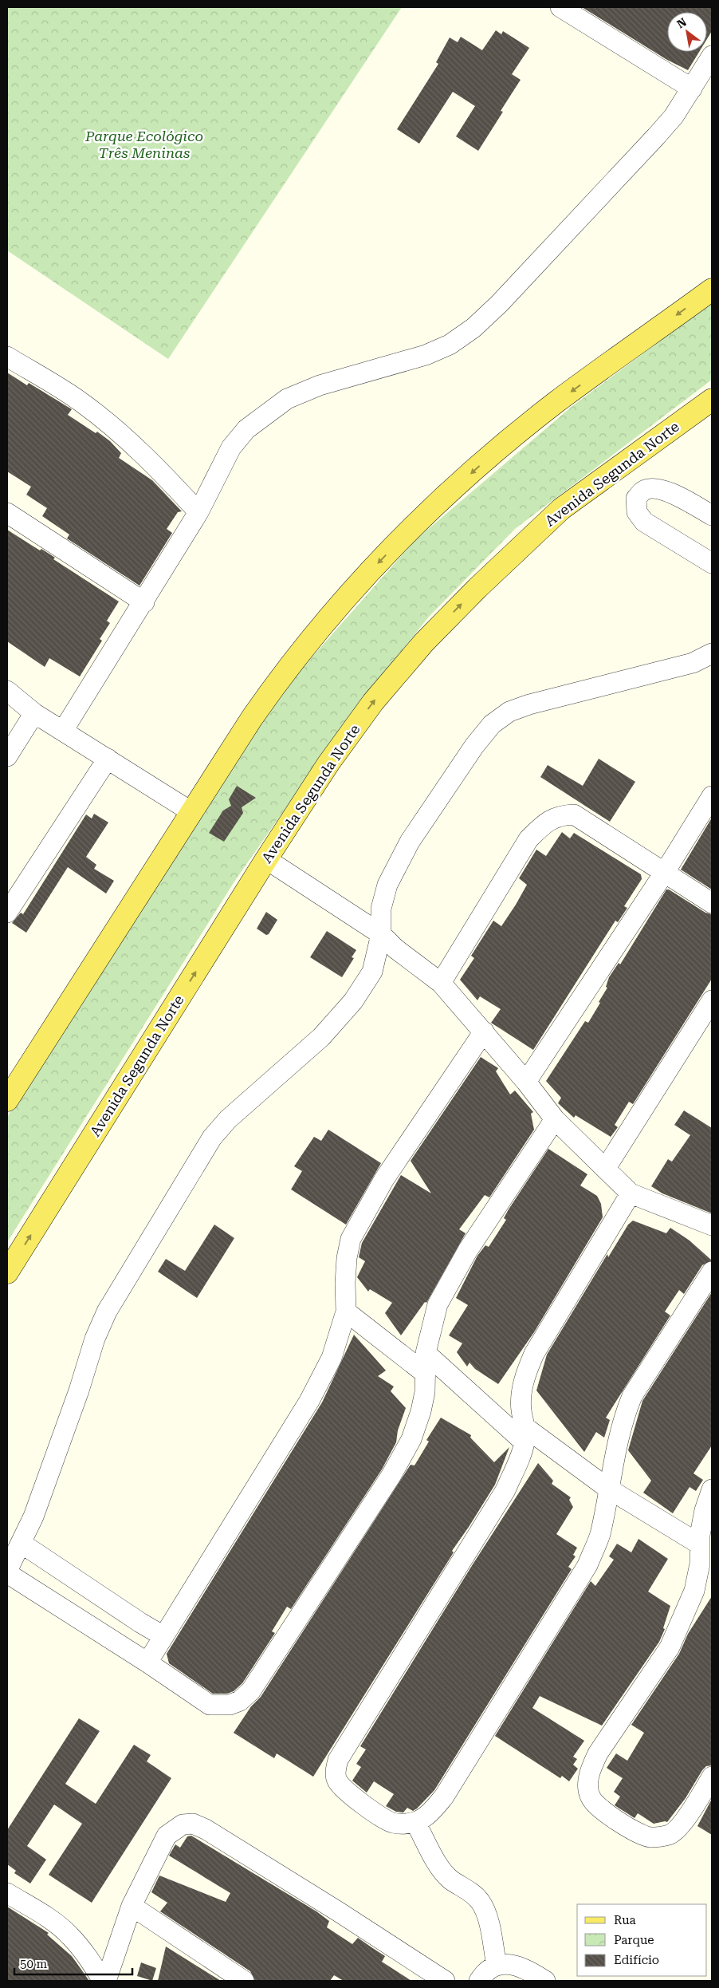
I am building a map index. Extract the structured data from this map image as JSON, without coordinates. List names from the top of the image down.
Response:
{
  "streets": {
    "main road": ["Avenida Segunda Norte"]
  },
  "parks": ["Parque Ecológico Três Meninas"],
  "legend": ["Rua", "Parque", "Edifício"],
  "scale_bar": "50 m",
  "north": "top left"
}
